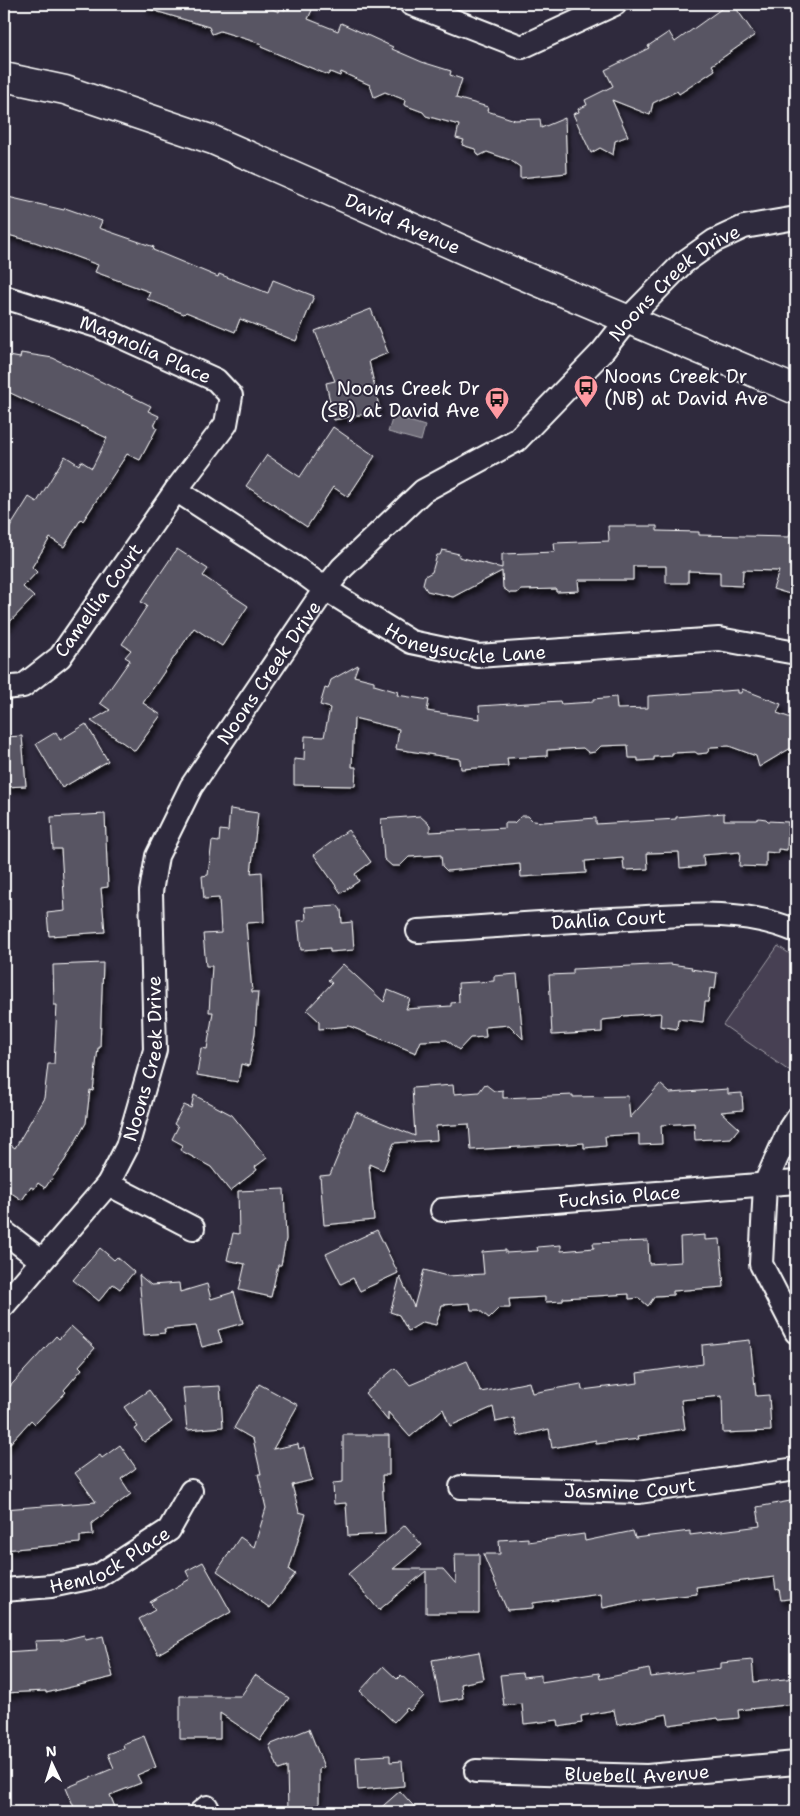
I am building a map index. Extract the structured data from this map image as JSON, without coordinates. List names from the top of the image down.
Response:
{
  "streets": {
    "main road": ["David Avenue"],
    "street": [
      "Noons Creek Drive",
      "Magnolia Place",
      "Camellia Court",
      "Honeysuckle Lane",
      "Dahlia Court",
      "Fuchsia Place",
      "Jasmine Court",
      "Hemlock Place",
      "Bluebell Avenue"
    ]
  },
  "crossings": [
    ["David Avenue", "Noons Creek Drive"],
    ["Noons Creek Drive", "Honeysuckle Lane"],
    ["Magnolia Place", "Camellia Court"],
    ["Magnolia Place", "Honeysuckle Lane"],
    ["Camellia Court", "Honeysuckle Lane"]
  ],
  "places": {
    "bus stop": ["Noons Creek Dr (NB) at David Ave", "Noons Creek Dr (SB) at David Ave"]
  },
  "north": "top"
}
